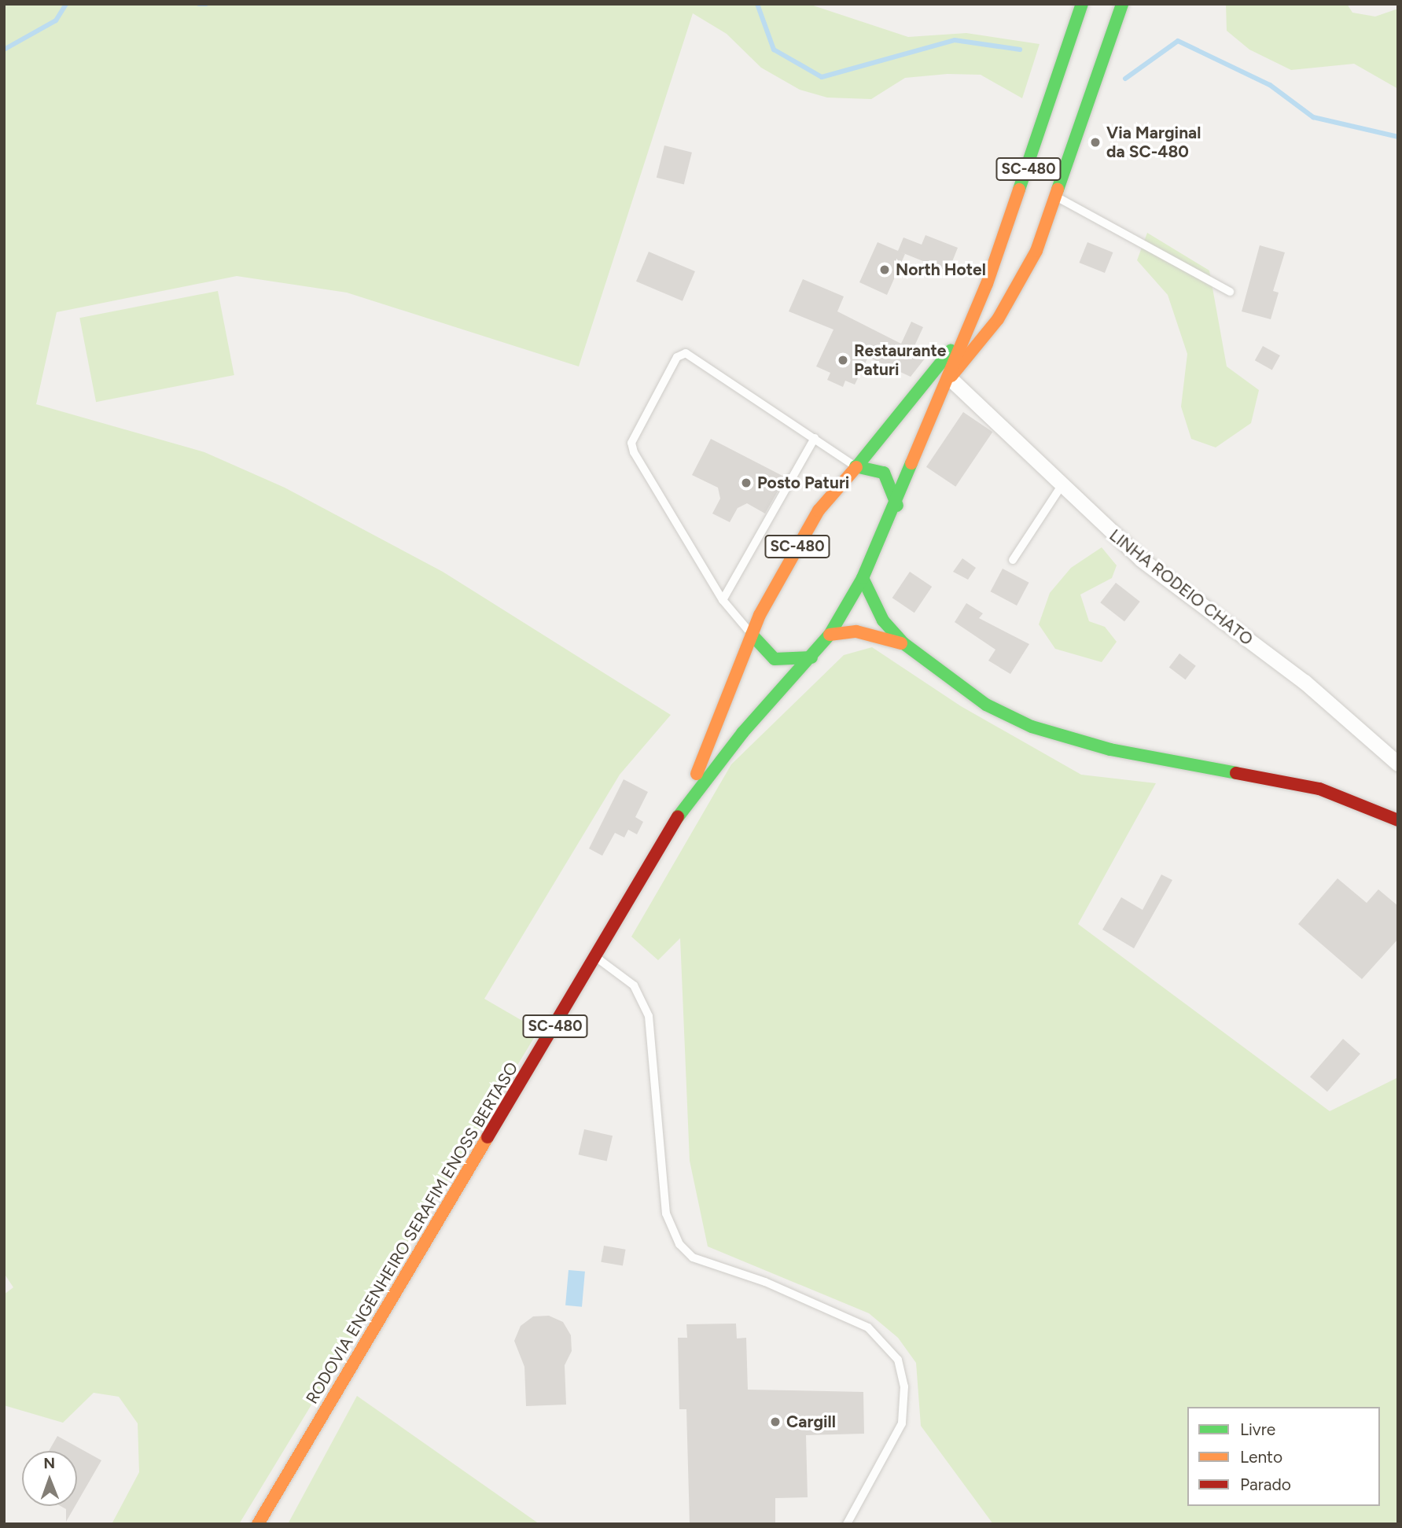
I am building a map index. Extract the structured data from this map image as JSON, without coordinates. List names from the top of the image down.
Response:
{
  "streets": {
    "main road": ["SC-480", "RODOVIA ENGENHEIRO SERAFIM ENOSS BERTASO"],
    "street": ["LINHA RODEIO CHATO"]
  },
  "crossings": [
    ["LINHA RODEIO CHATO", "RODOVIA ENGENHEIRO SERAFIM ENOSS BERTASO"]
  ],
  "places": [
    "Via Marginal da SC-480",
    "North Hotel",
    "Restaurante Paturi",
    "Posto Paturi",
    "Cargill"
  ],
  "legend": ["Livre", "Lento", "Parado"],
  "north": "top"
}
